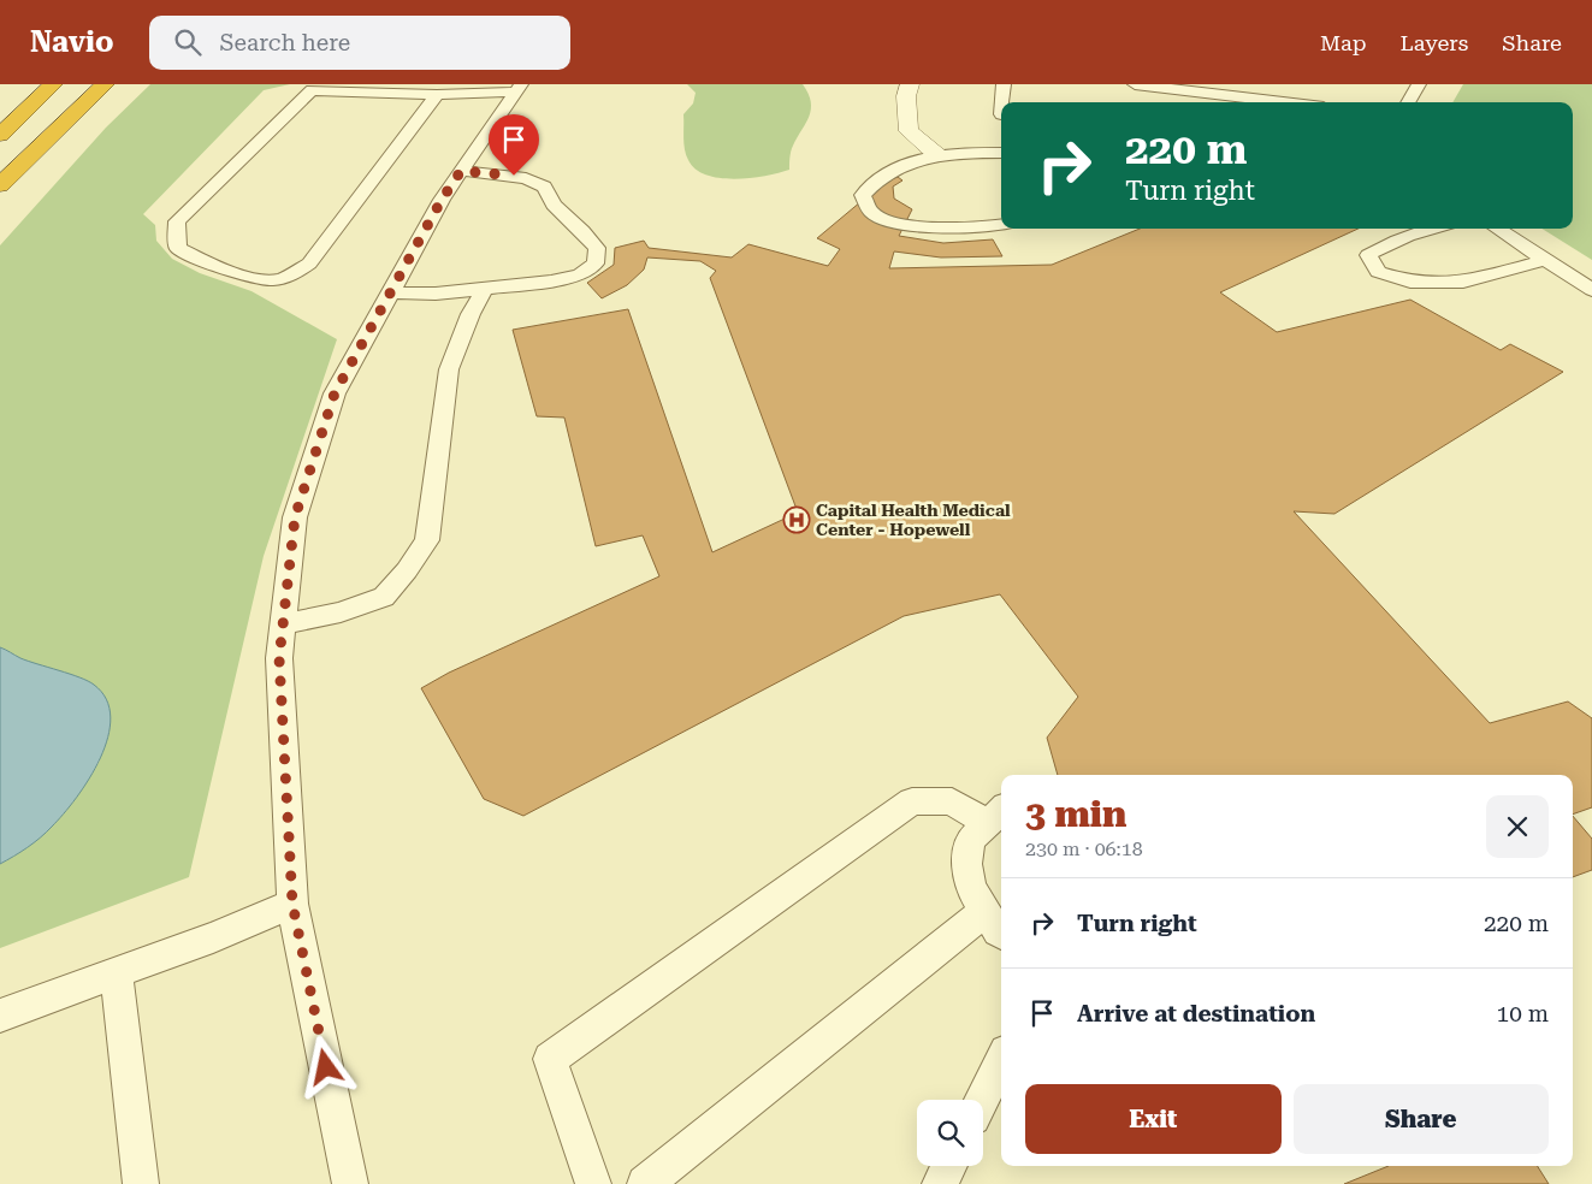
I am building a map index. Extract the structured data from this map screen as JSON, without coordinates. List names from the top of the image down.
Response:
{
  "places": {
    "hospital": ["Capital Health Medical Center - Hopewell"]
  },
  "page": {
    "header": "Navio",
    "search": "Search here",
    "nav": ["Map", "Layers", "Share"],
    "turn": ["220 m", "Turn right"],
    "heading": ["3 min", "230 m · 06:18"],
    "list": [
      {
        "name": "Turn right",
        "value": "220 m"
      },
      {
        "name": "Arrive at destination",
        "value": "10 m"
      }
    ],
    "buttons": ["Exit", "Share"]
  }
}
